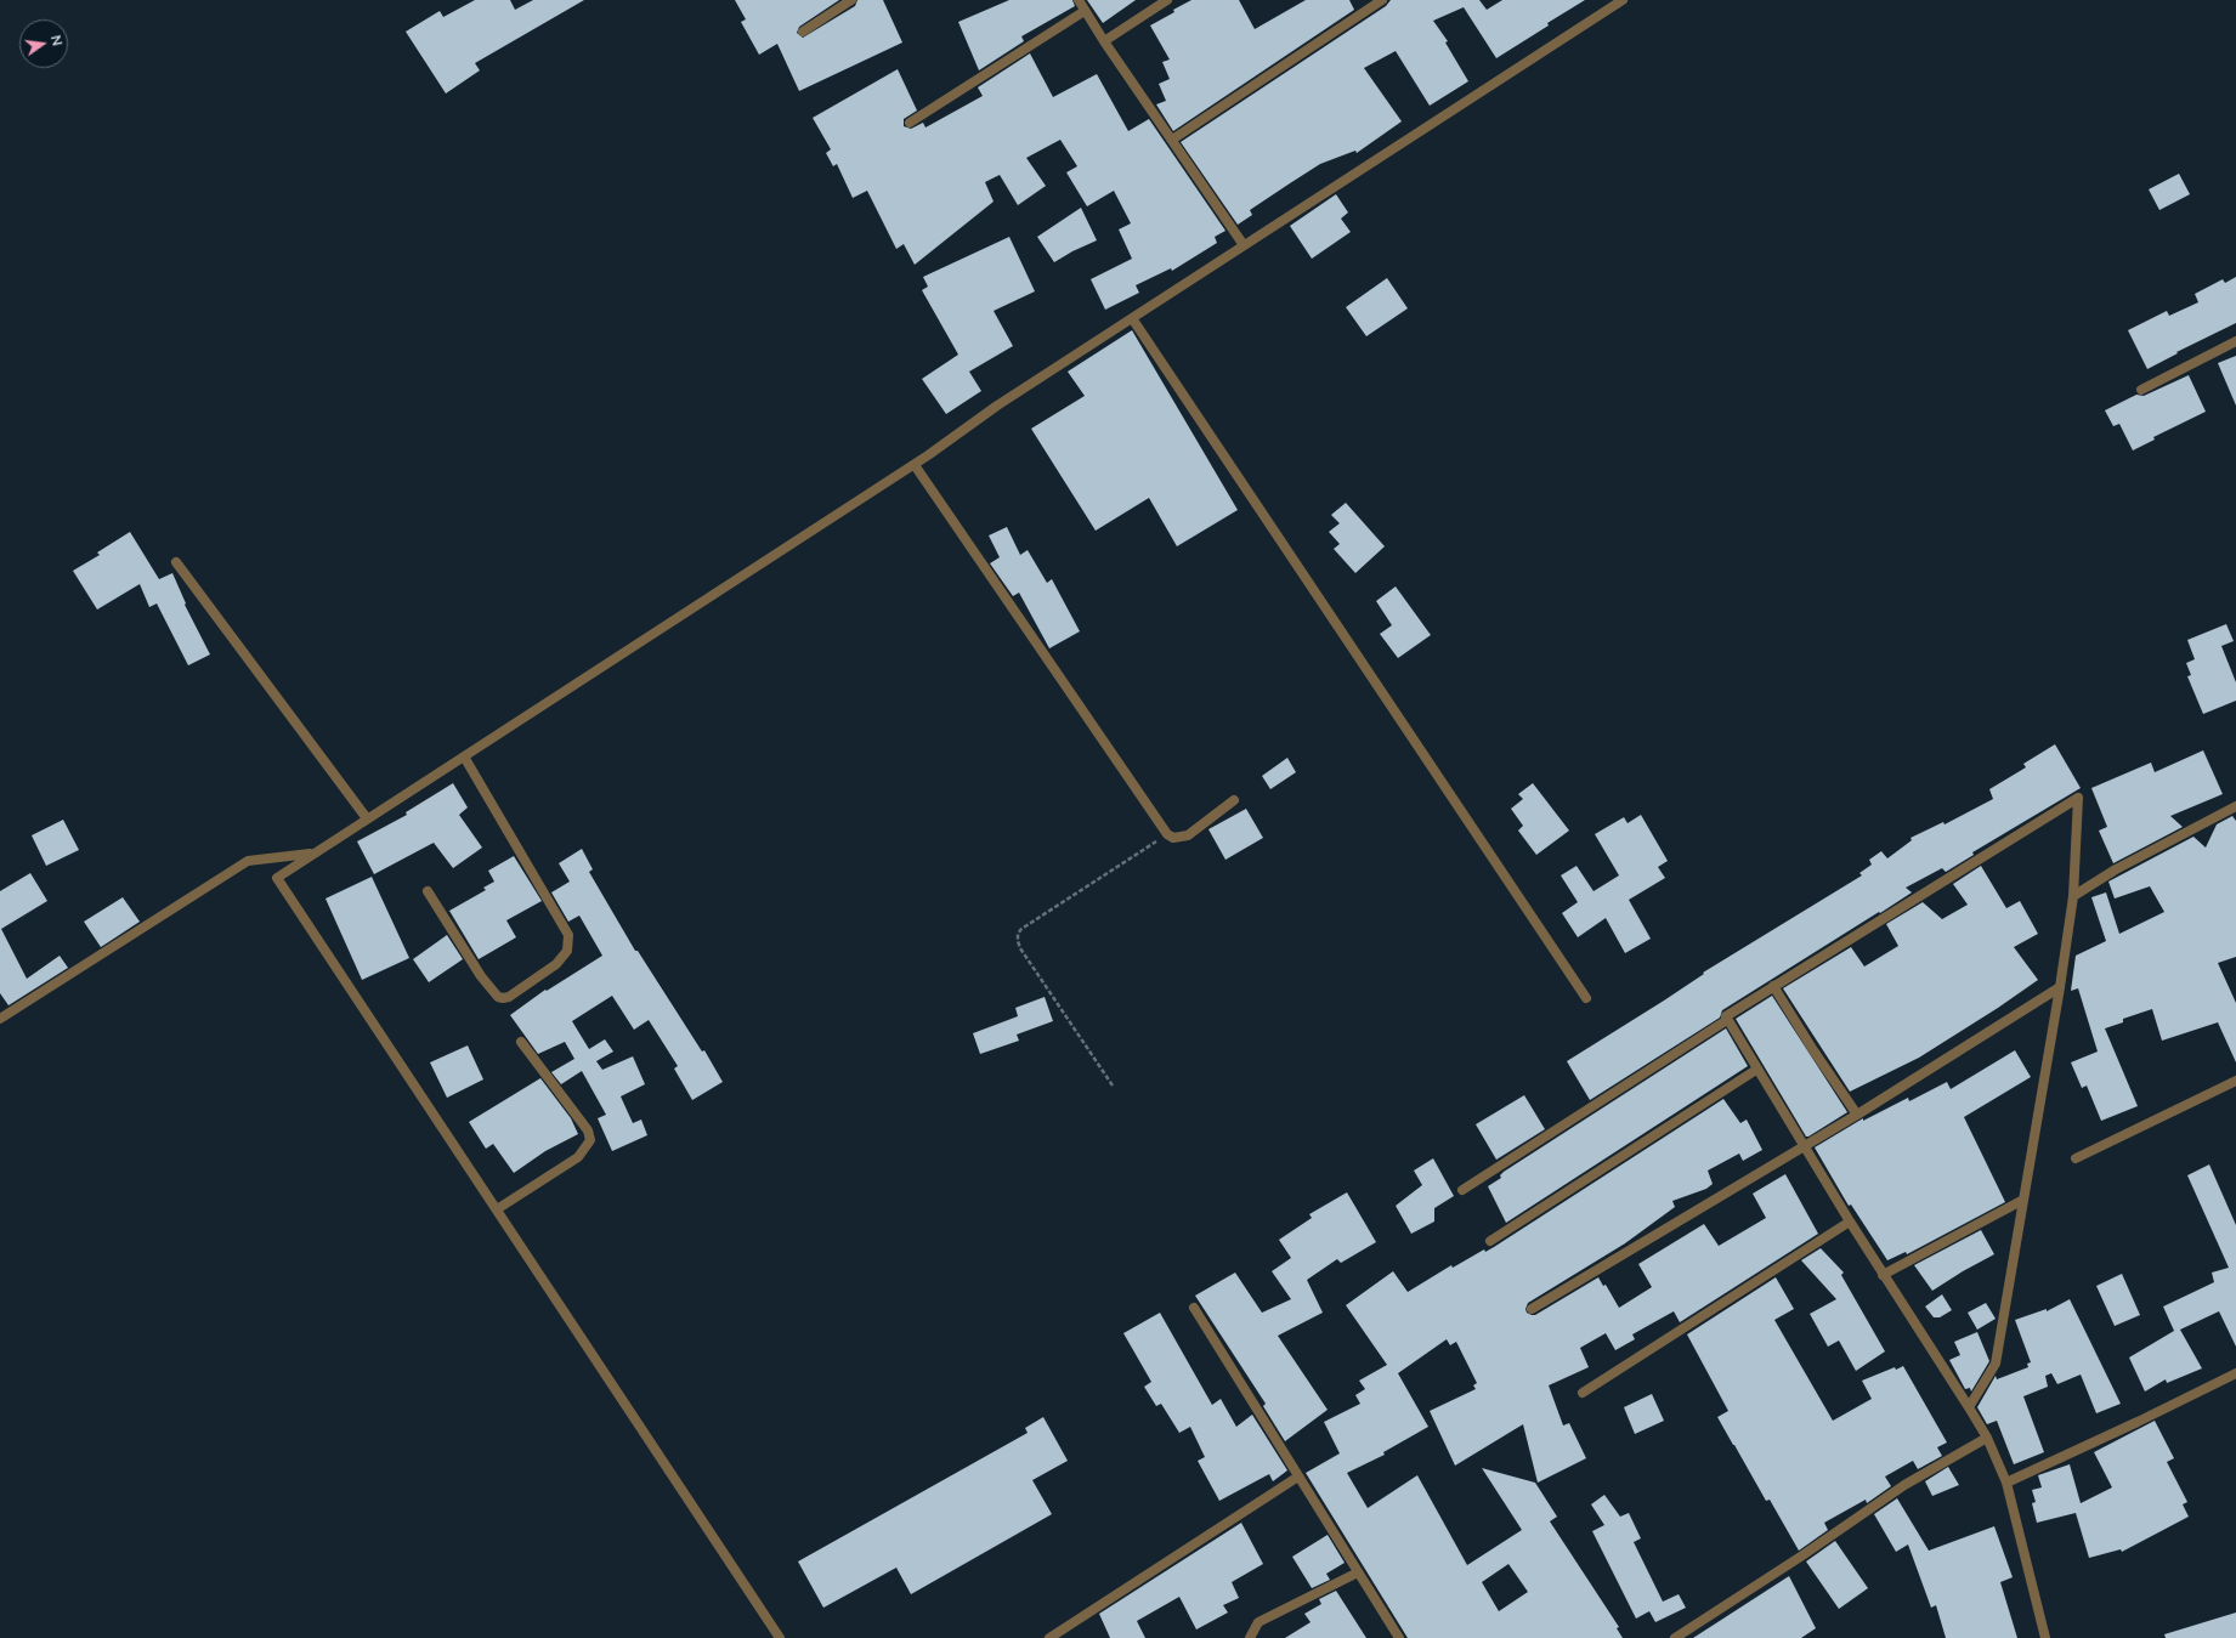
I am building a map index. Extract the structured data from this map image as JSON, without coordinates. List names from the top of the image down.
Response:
{
  "north": "right"
}
